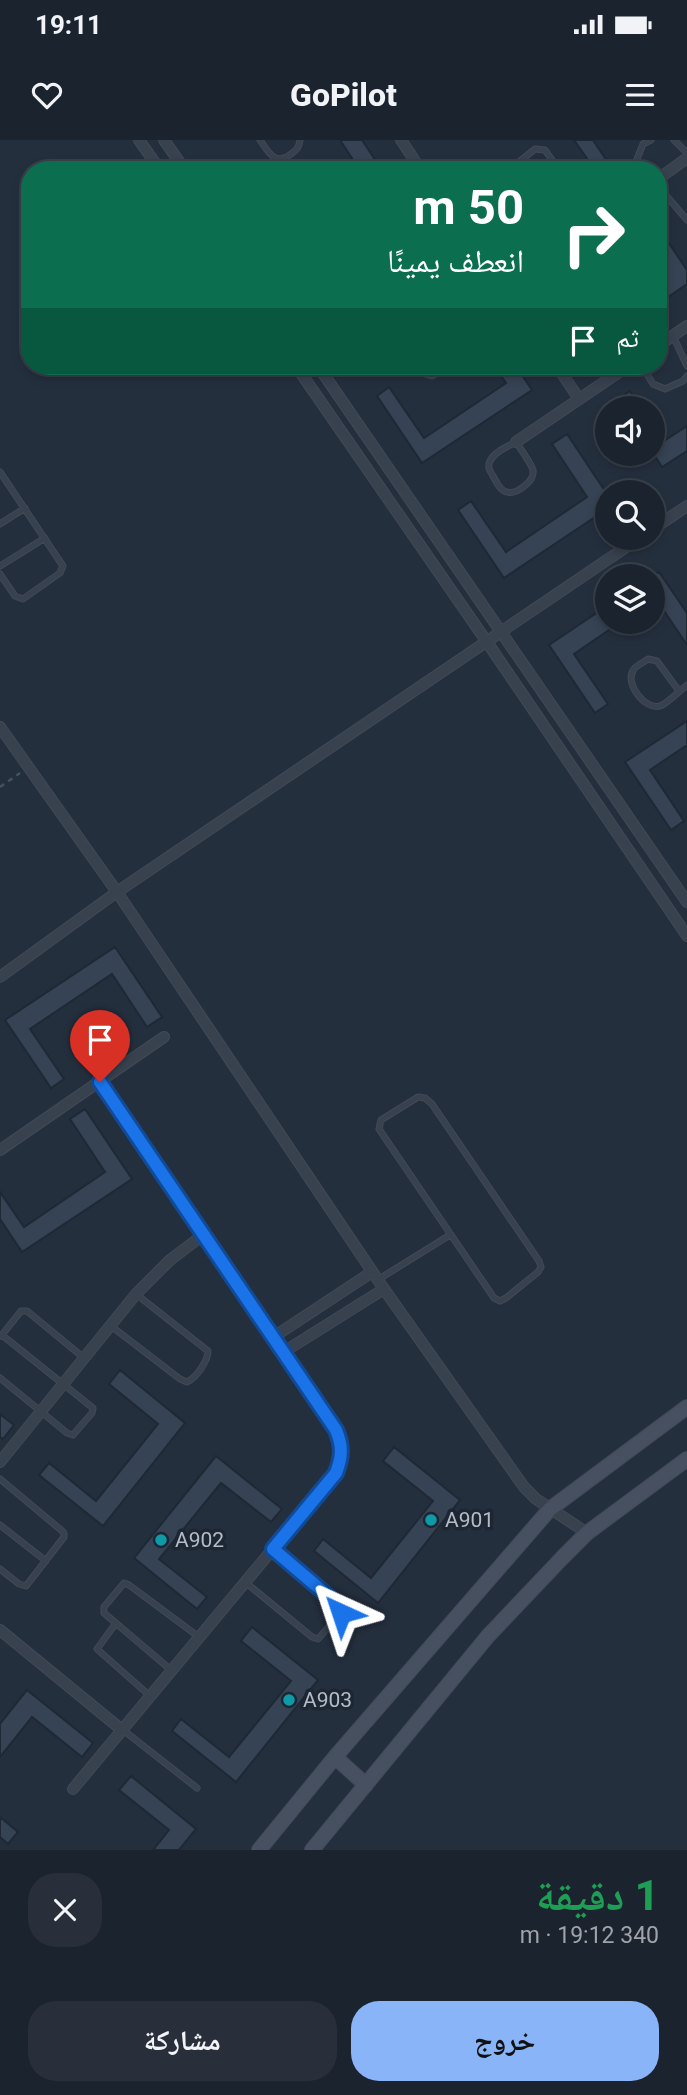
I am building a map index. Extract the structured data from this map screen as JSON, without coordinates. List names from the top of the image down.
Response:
{
  "places": ["A901", "A902", "A903"],
  "page": {
    "status": "19:11",
    "header": "GoPilot",
    "turn": ["50 m", "انعطف يمينًا"],
    "then": "ثم",
    "heading": ["1 دقيقة", "340 m · 19:12"],
    "buttons": ["خروج", "مشاركة"]
  }
}
